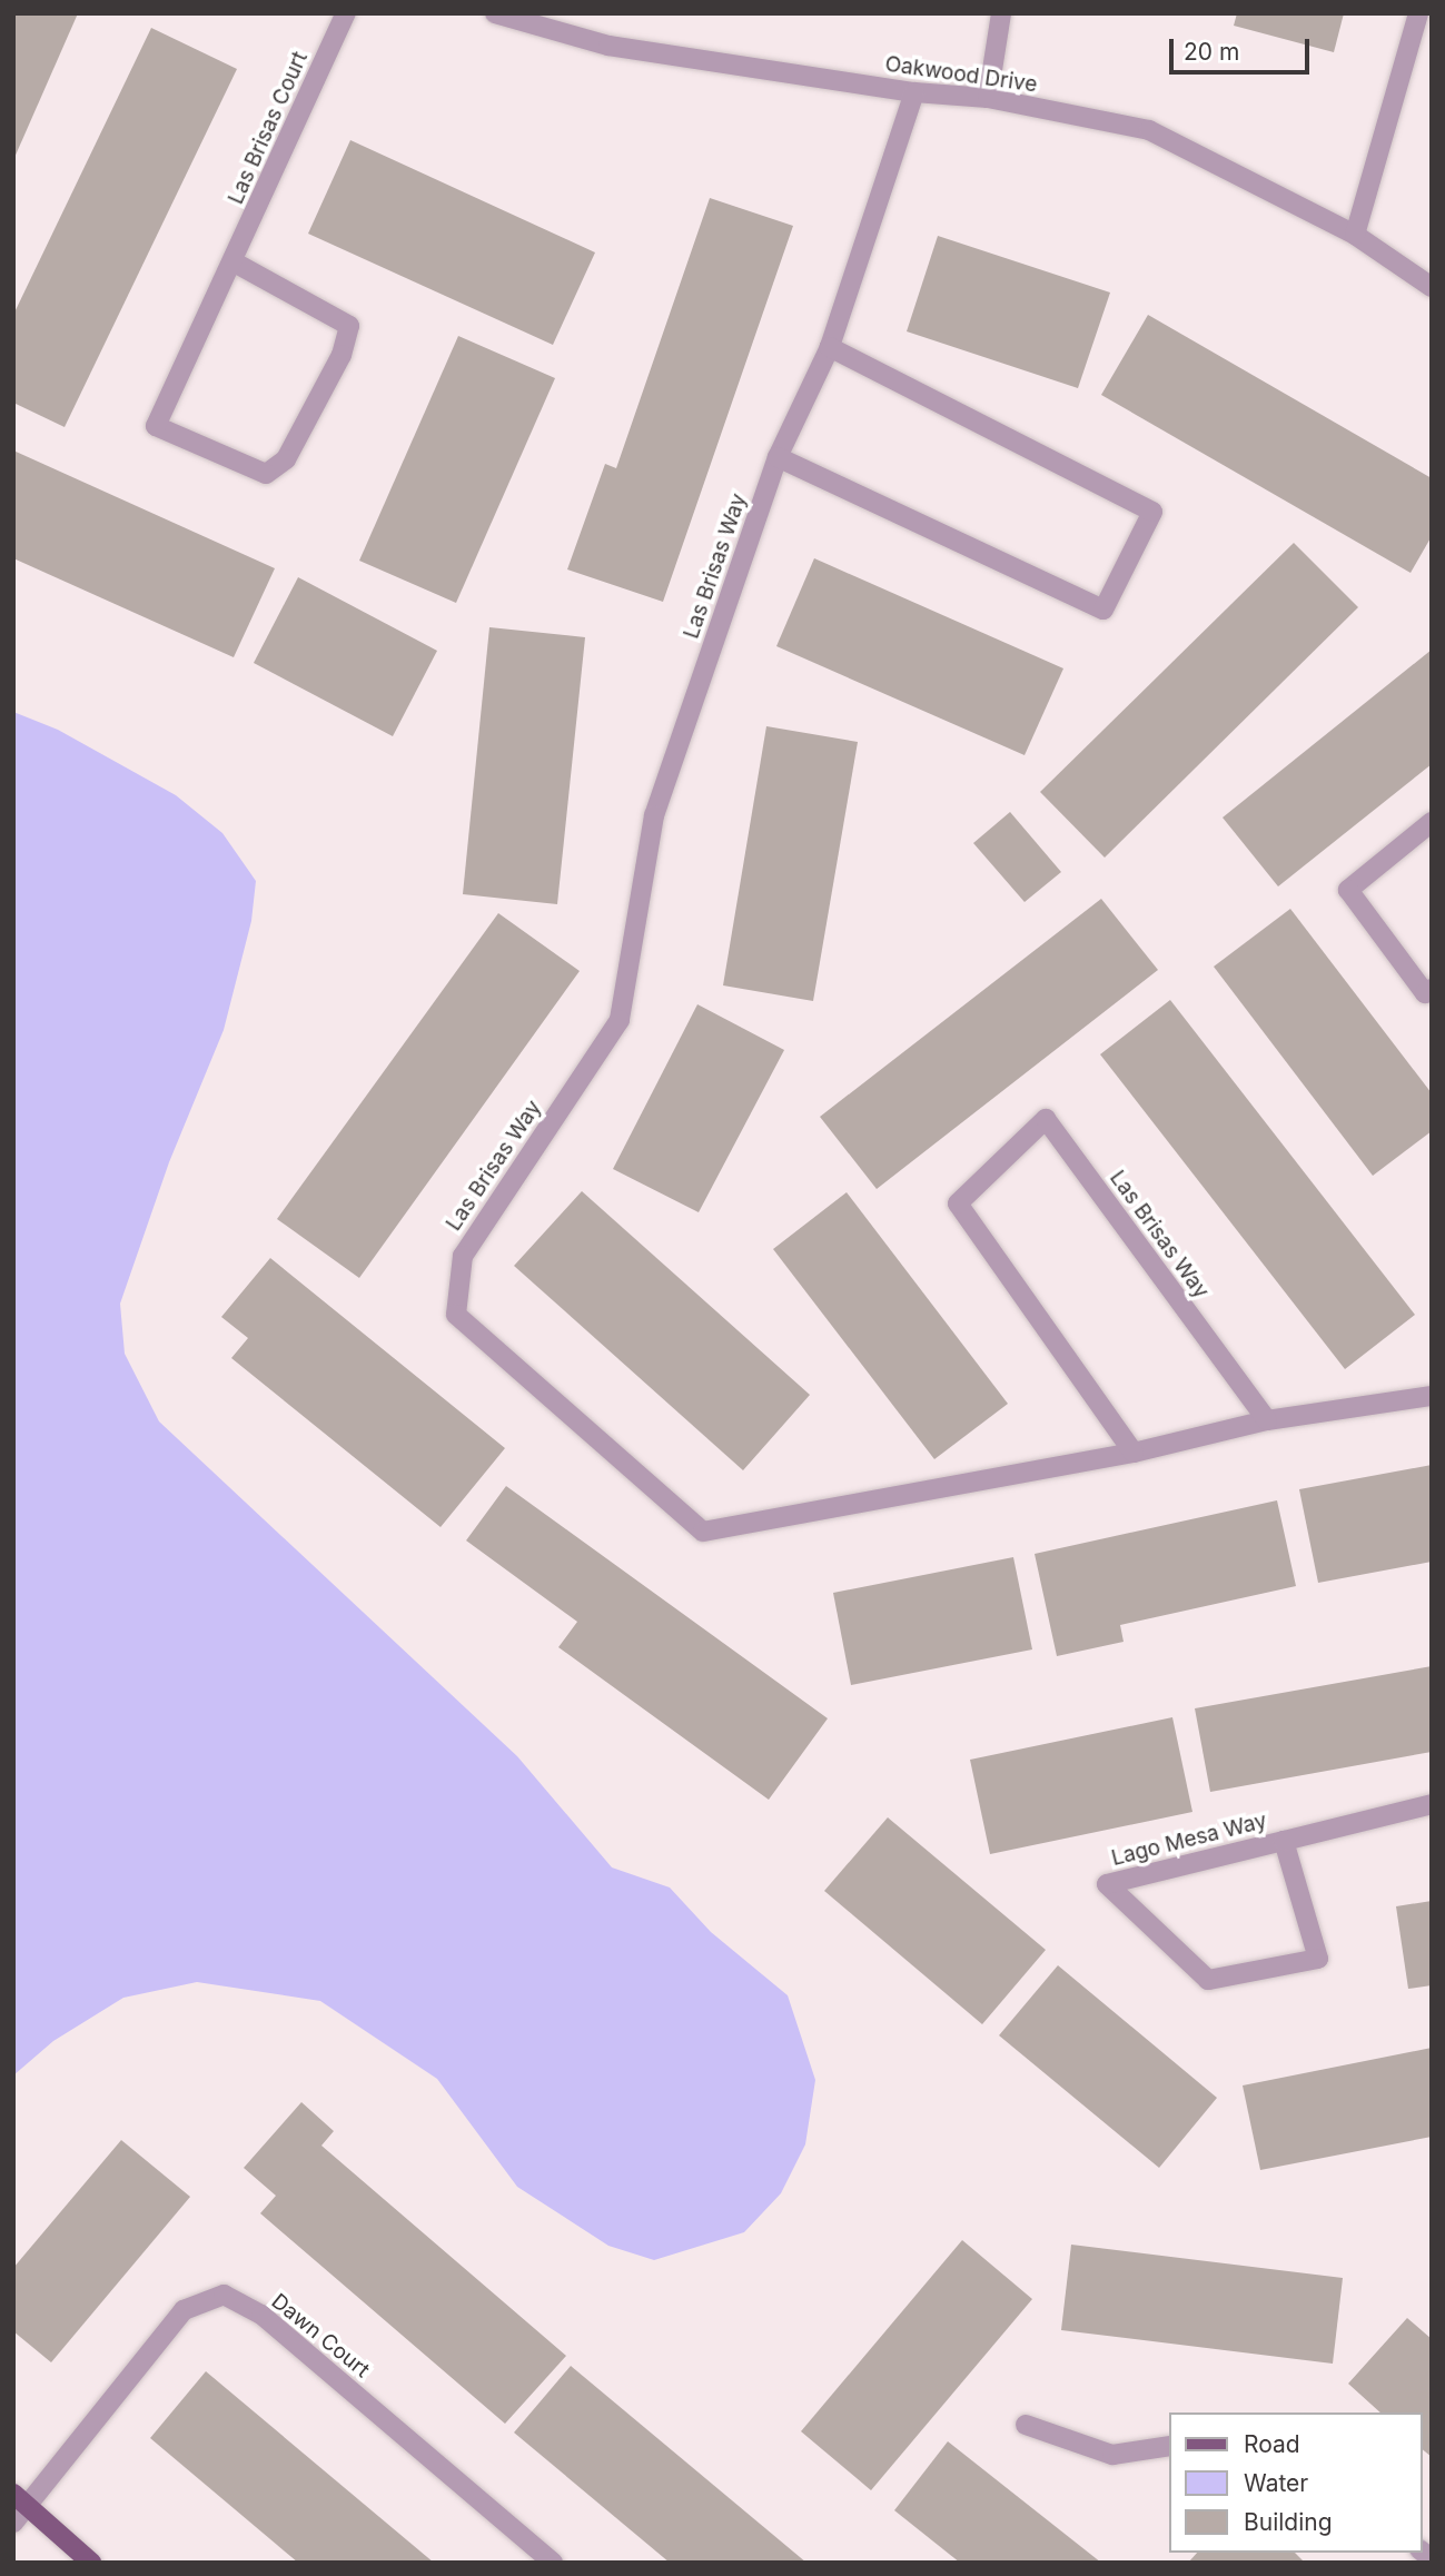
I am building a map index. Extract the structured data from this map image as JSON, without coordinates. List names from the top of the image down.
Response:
{
  "streets": {
    "street": [
      "Oakwood Drive",
      "Las Brisas Court",
      "Las Brisas Way",
      "Lago Mesa Way",
      "Dawn Court"
    ]
  },
  "crossings": [
    ["Oakwood Drive", "Las Brisas Way"]
  ],
  "legend": ["Road", "Water", "Building"],
  "scale_bar": "20 m"
}
